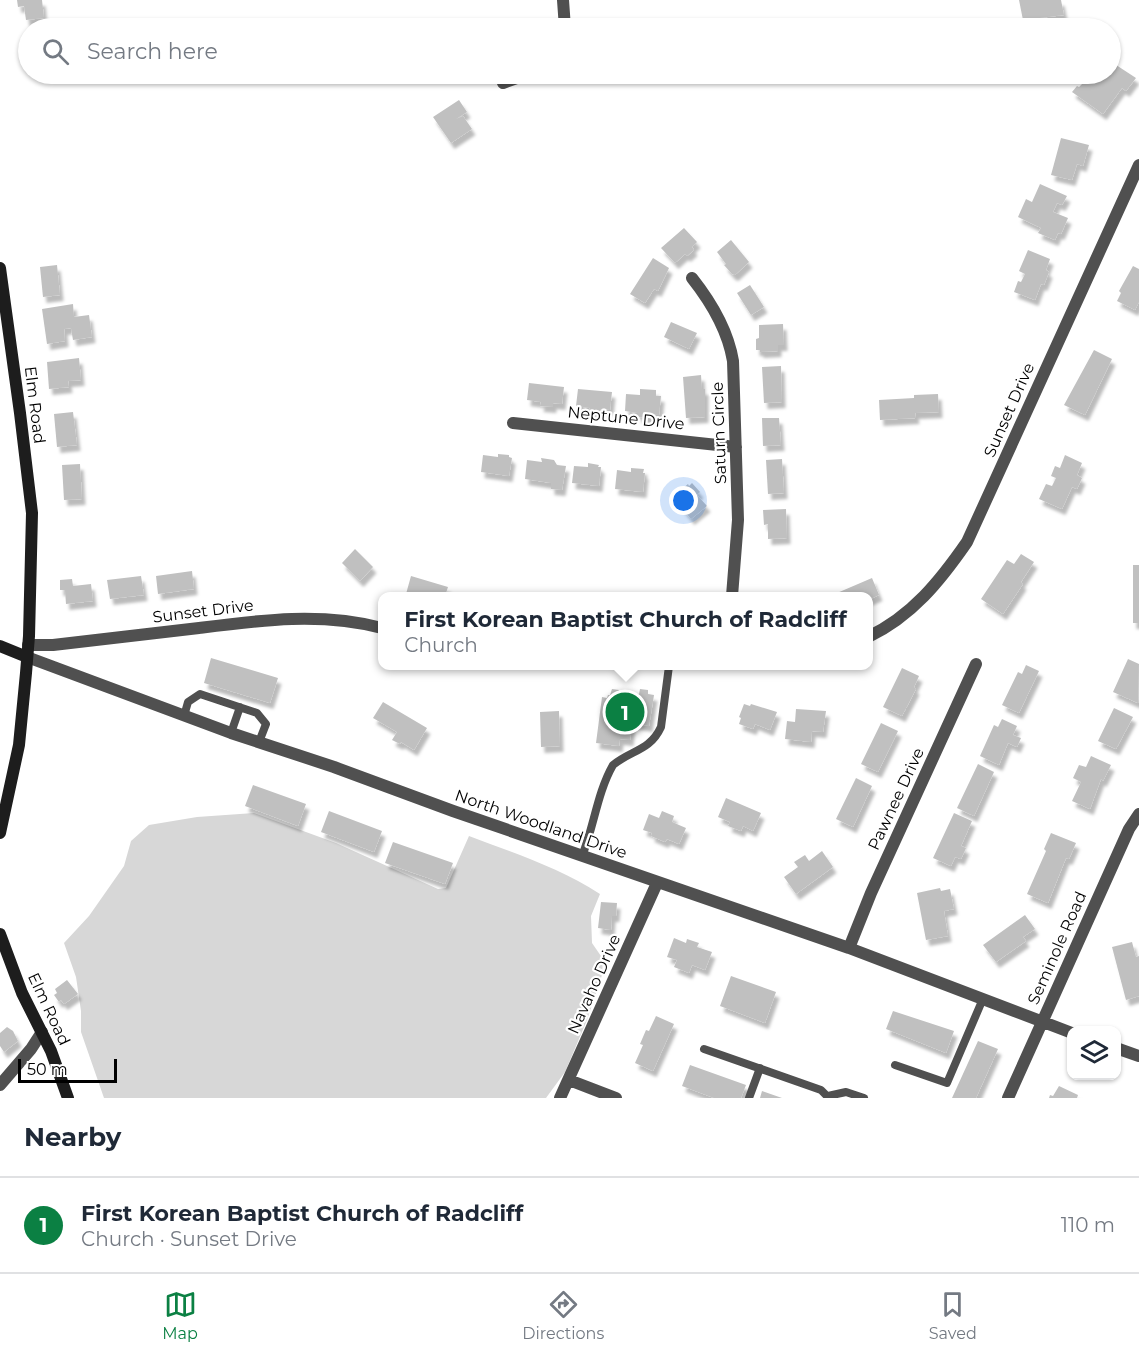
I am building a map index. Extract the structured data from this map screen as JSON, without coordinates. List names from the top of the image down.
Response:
{
  "streets": {
    "street": [
      "Elm Road",
      "Sunset Drive",
      "Neptune Drive",
      "Saturn Circle",
      "Pawnee Drive",
      "North Woodland Drive",
      "Seminole Road",
      "Navaho Drive"
    ]
  },
  "crossings": [
    ["Elm Road", "Sunset Drive"],
    ["Elm Road", "North Woodland Drive"],
    ["Sunset Drive", "North Woodland Drive"],
    ["Neptune Drive", "Saturn Circle"],
    ["Pawnee Drive", "North Woodland Drive"],
    ["North Woodland Drive", "Seminole Road"],
    ["North Woodland Drive", "Navaho Drive"]
  ],
  "scale_bar": "50 m",
  "page": {
    "search": "Search here",
    "popup": ["First Korean Baptist Church of Radcliff", "Church"],
    "pins": "1",
    "scale": "50 m",
    "heading": "Nearby",
    "list": [
      {
        "mark": "1",
        "name": "First Korean Baptist Church of Radcliff",
        "note": "Church · Sunset Drive",
        "value": "110 m"
      }
    ],
    "nav": ["Map", "Directions", "Saved"]
  }
}
